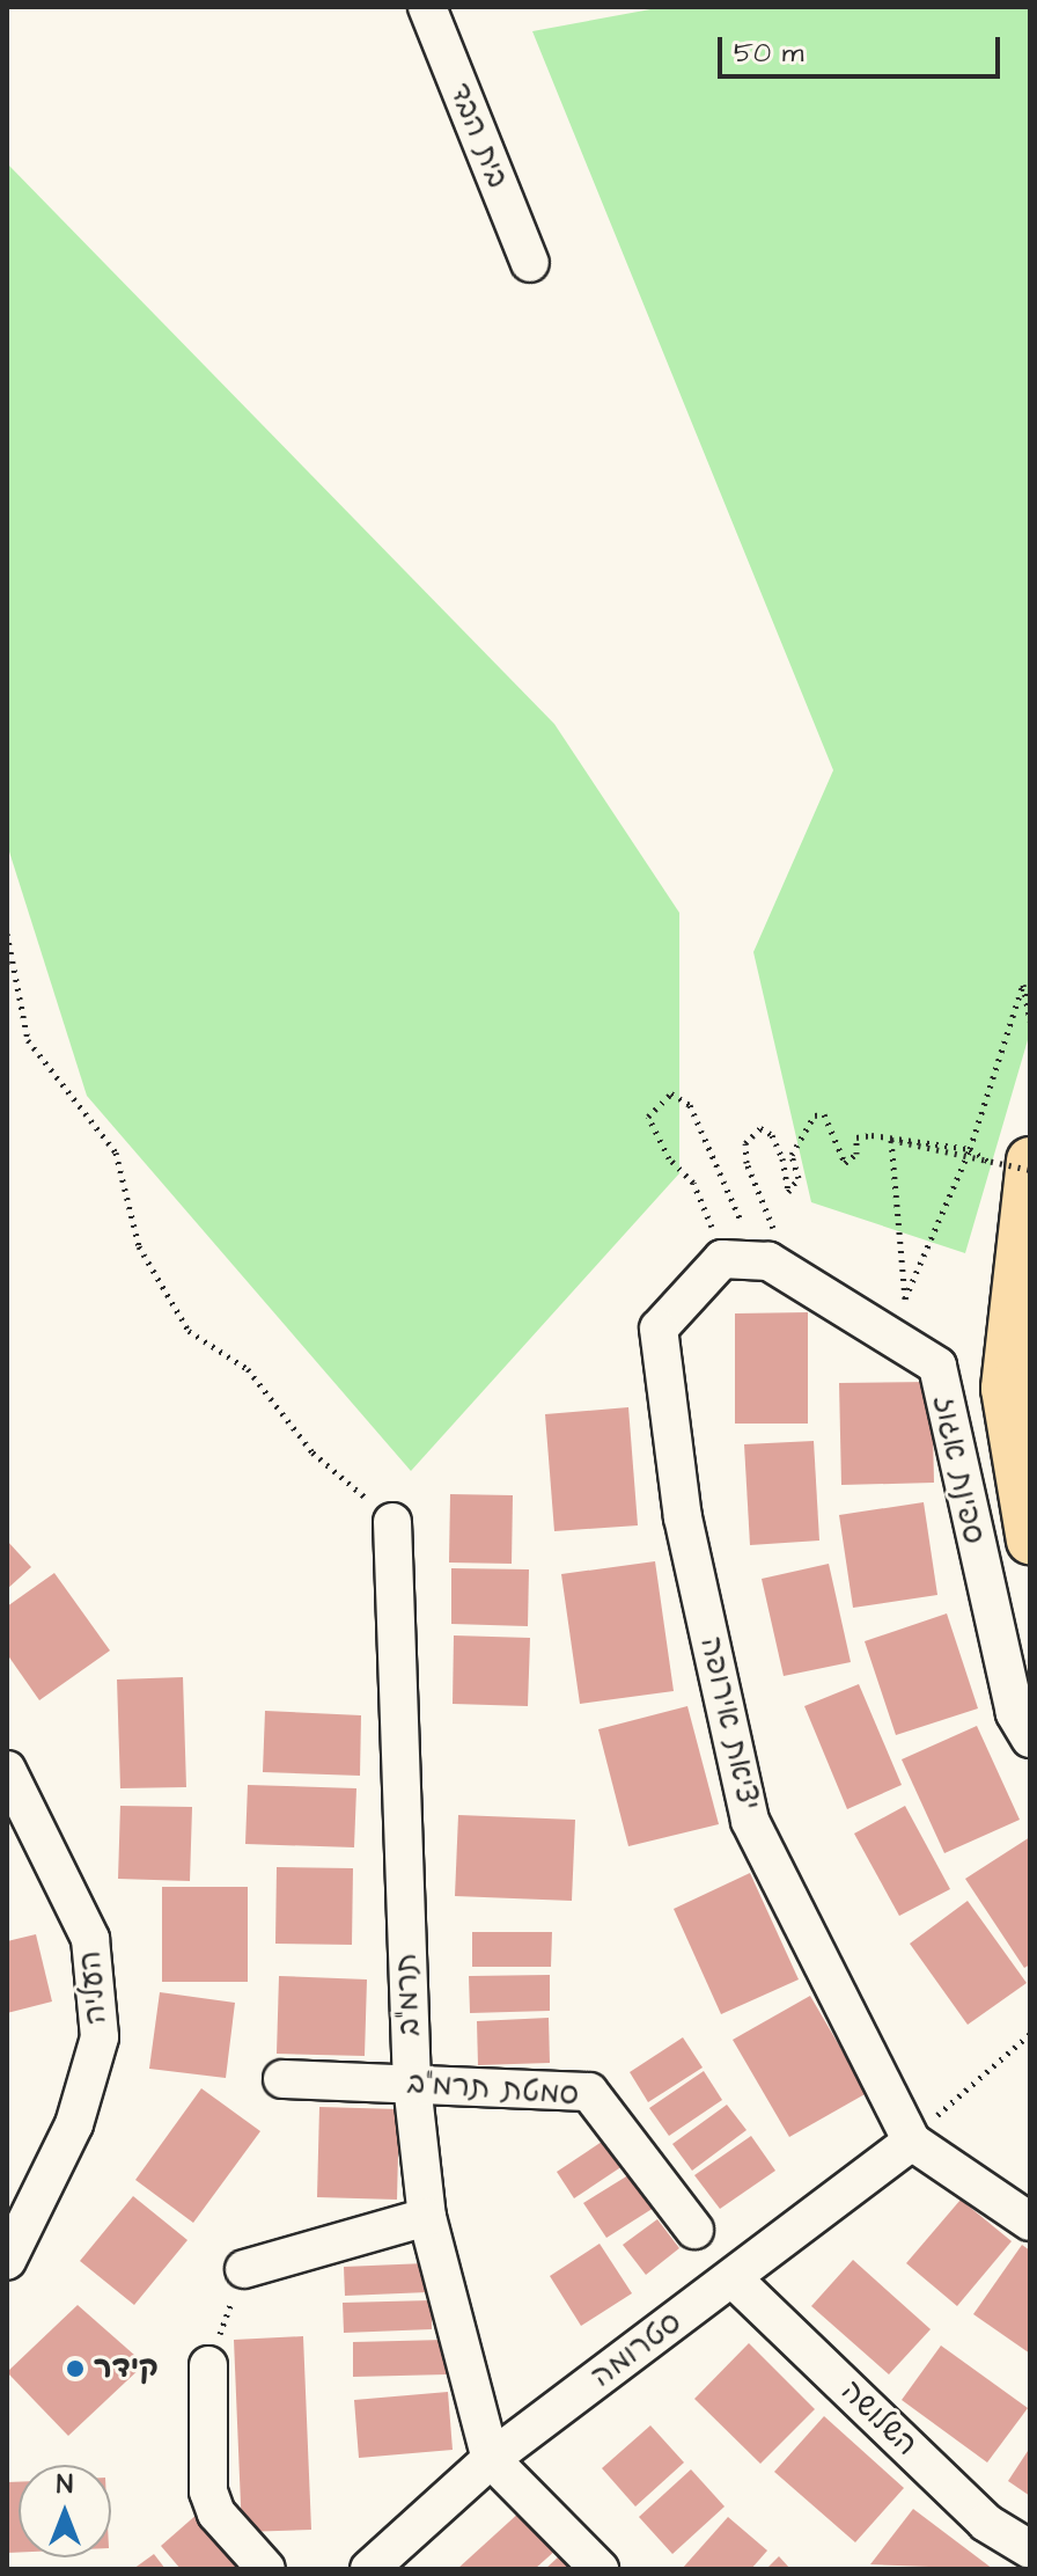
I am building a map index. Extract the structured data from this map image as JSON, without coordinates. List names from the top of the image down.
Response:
{
  "streets": {
    "street": [
      "בית הבד",
      "ספינת אגוז",
      "יציאת אירופה",
      "העליה",
      "תרמ\"ב",
      "סמטת תרמ\"ב",
      "סטרומה",
      "השלושה"
    ]
  },
  "crossings": [
    ["ספינת אגוז", "יציאת אירופה"],
    ["יציאת אירופה", "סטרומה"],
    ["תרמ\"ב", "סמטת תרמ\"ב"],
    ["תרמ\"ב", "סטרומה"],
    ["סטרומה", "השלושה"]
  ],
  "places": ["קידר"],
  "scale_bar": "50 m",
  "north": "top"
}
